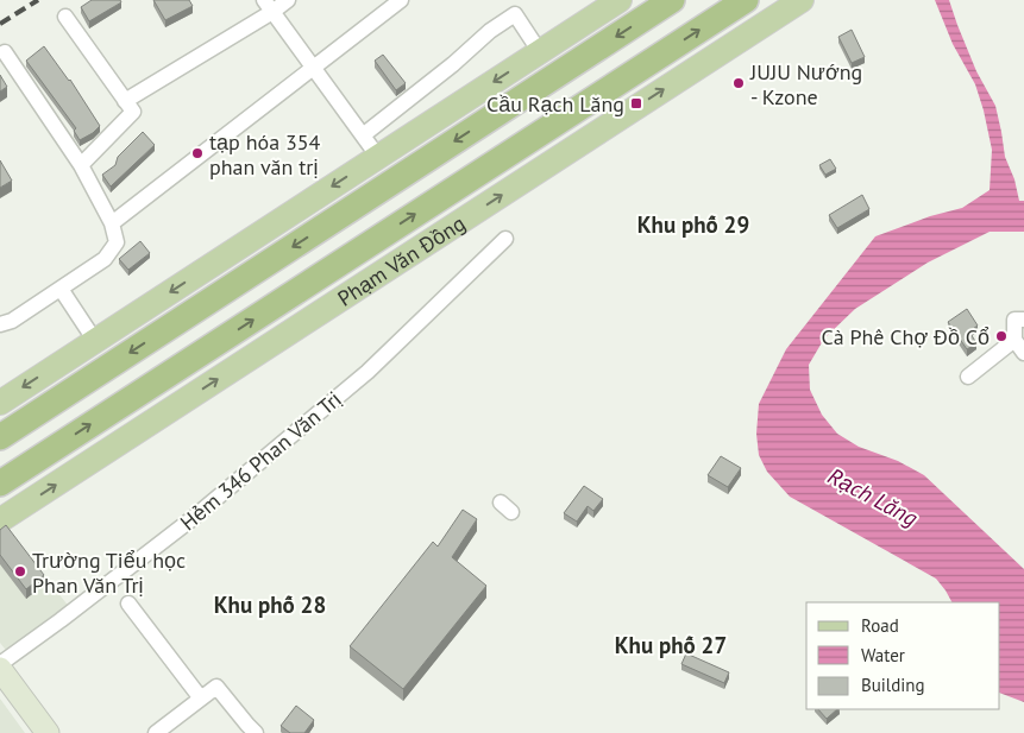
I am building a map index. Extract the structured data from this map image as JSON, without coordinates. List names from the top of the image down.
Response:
{
  "streets": {
    "highway": ["Phạm Văn Đồng"],
    "street": ["Hẻm 346 Phan Văn Trị"]
  },
  "districts": ["Khu phố 29", "Khu phố 28", "Khu phố 27"],
  "water": ["Rạch Lăng"],
  "places": {
    "other": [
      "JUJU Nướng - Kzone",
      "tạp hóa 354 phan văn trị",
      "Cà Phê Chợ Đồ Cổ",
      "Trường Tiểu học Phan Văn Trị"
    ],
    "transit": ["Cầu Rạch Lăng"]
  },
  "legend": ["Road", "Water", "Building"]
}
